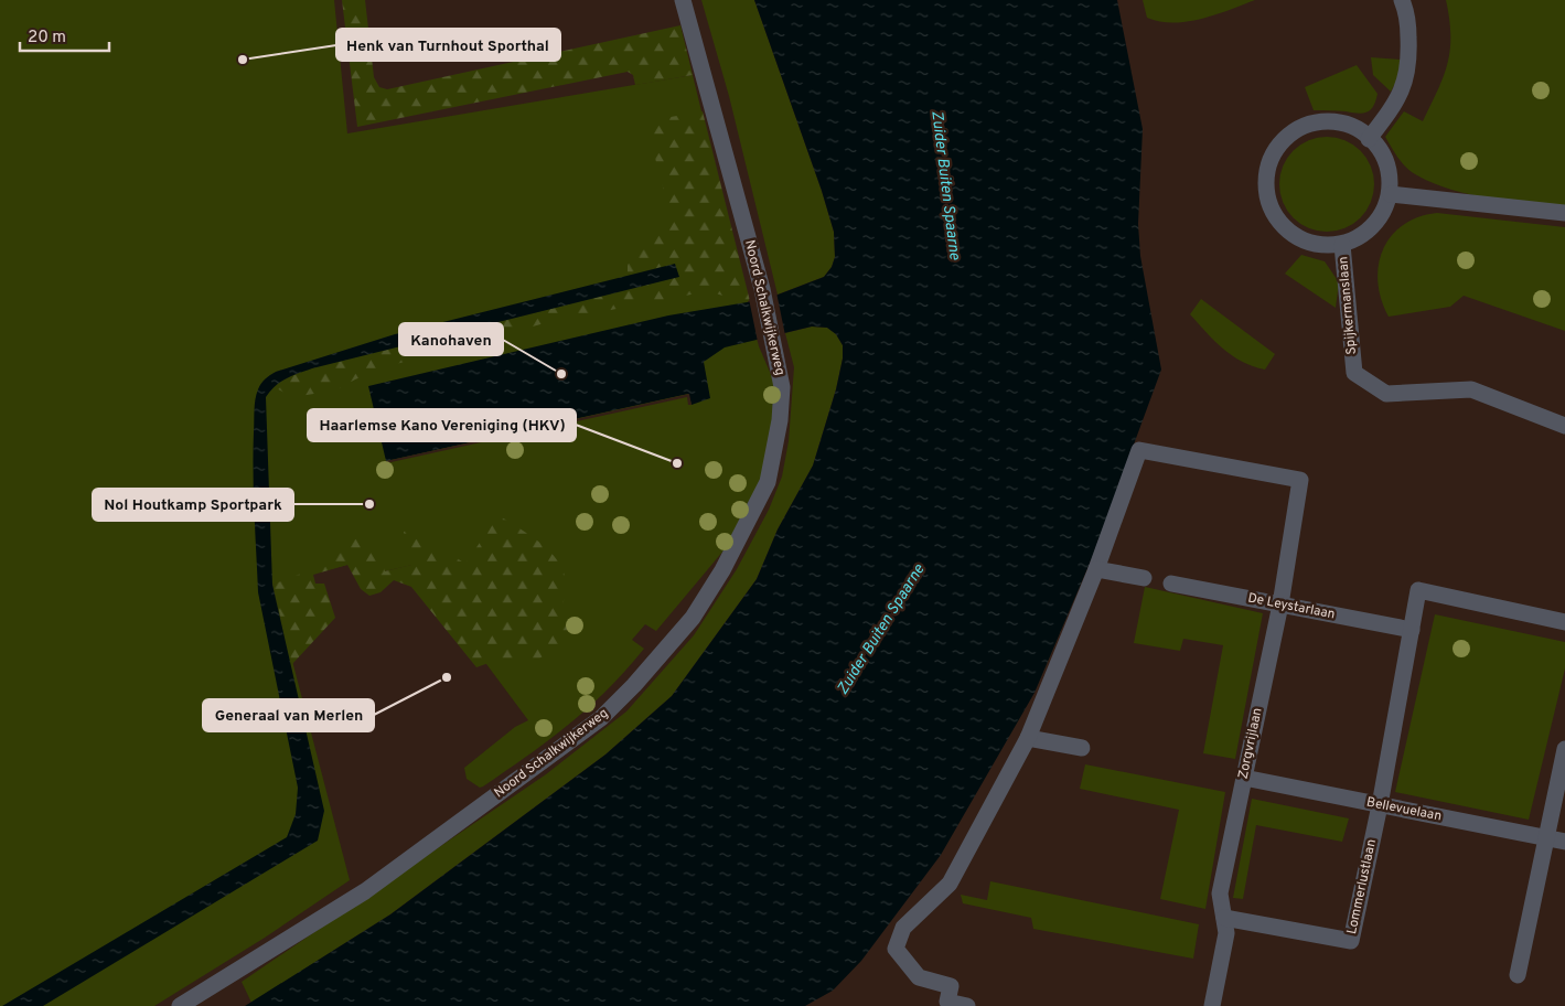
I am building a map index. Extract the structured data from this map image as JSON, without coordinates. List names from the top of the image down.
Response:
{
  "streets": {
    "street": [
      "Spijkermanslaan",
      "Noord Schalkwijkerweg",
      "De Leystarlaan",
      "Zorgvrijlaan",
      "Bellevuelaan",
      "Lommerlustlaan"
    ]
  },
  "crossings": [
    ["De Leystarlaan", "Zorgvrijlaan"],
    ["Zorgvrijlaan", "Bellevuelaan"],
    ["Zorgvrijlaan", "Lommerlustlaan"],
    ["Bellevuelaan", "Lommerlustlaan"]
  ],
  "water": ["Zuider Buiten Spaarne"],
  "places": [
    "Henk van Turnhout Sporthal",
    "Kanohaven",
    "Haarlemse Kano Vereniging (HKV)",
    "Nol Houtkamp Sportpark",
    "Generaal van Merlen"
  ],
  "scale_bar": "20 m"
}
